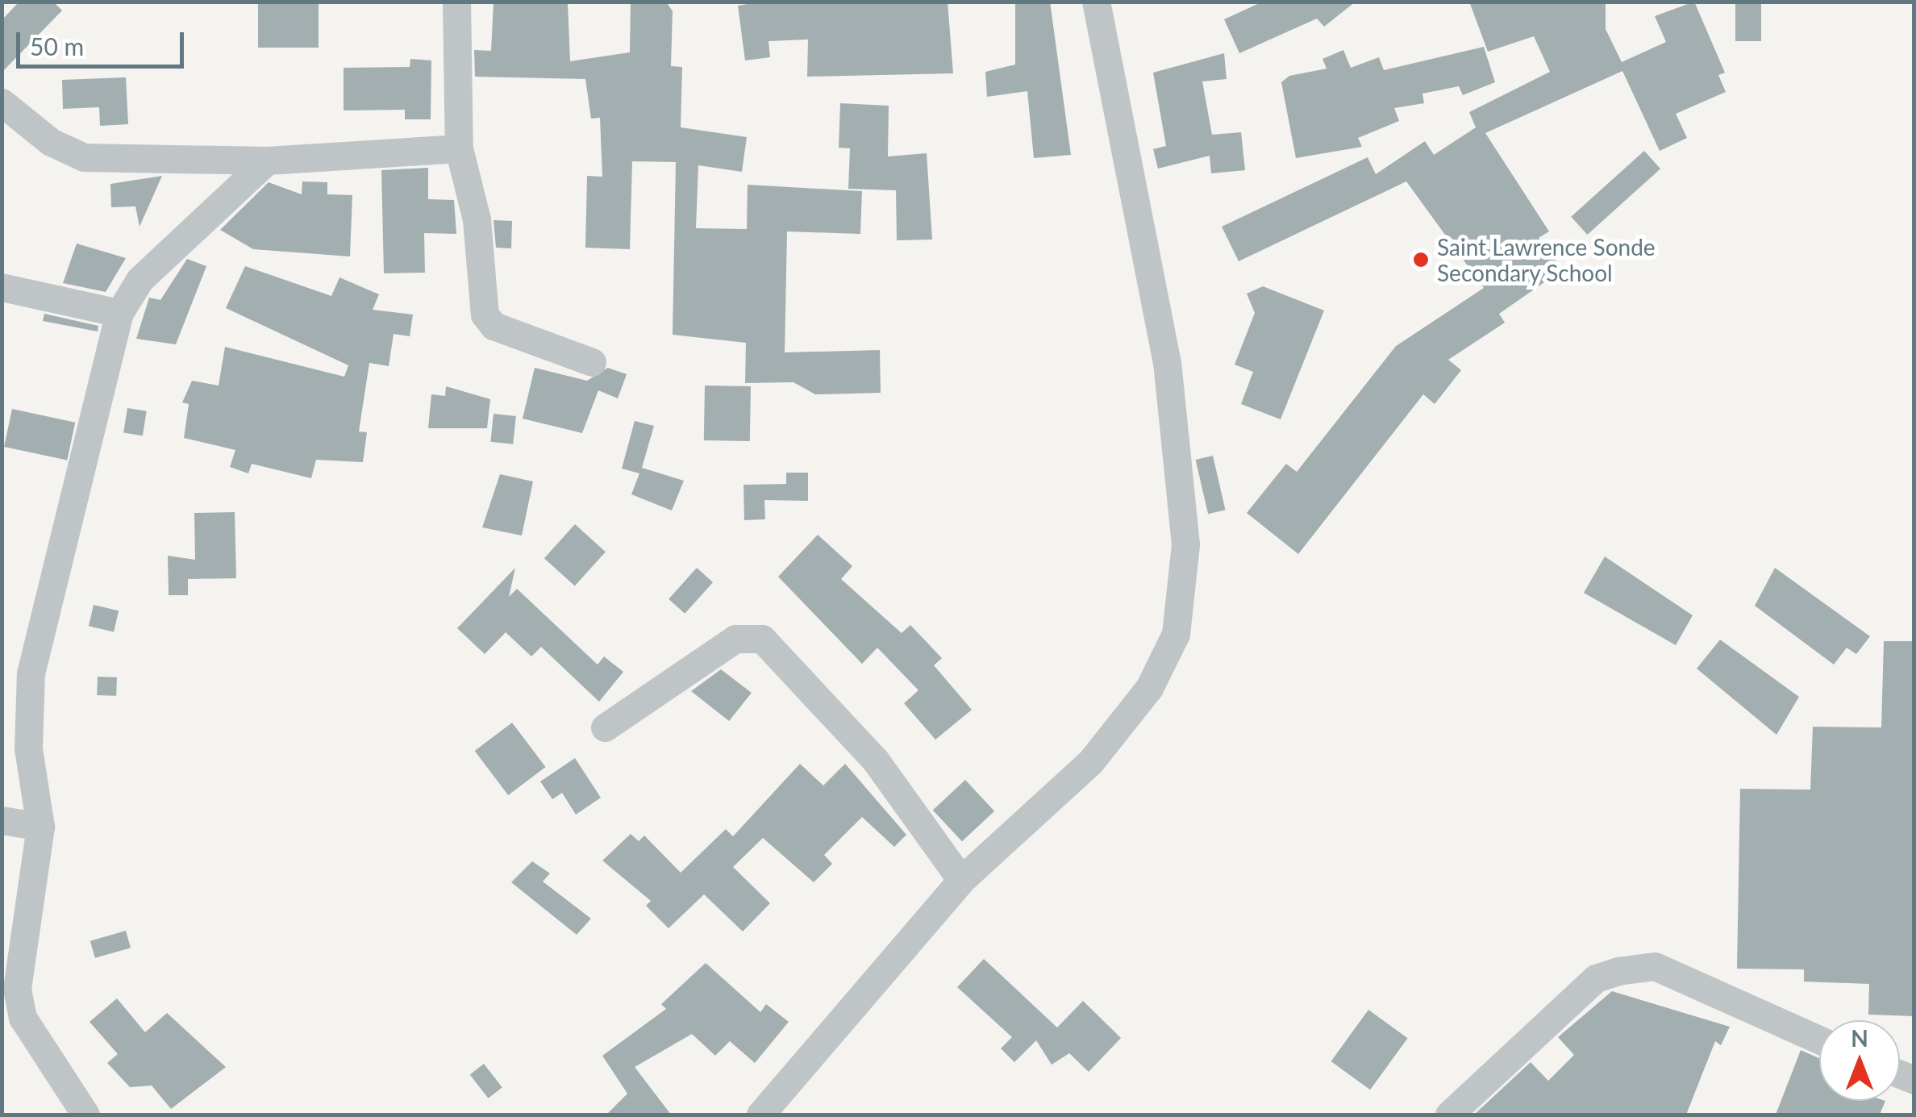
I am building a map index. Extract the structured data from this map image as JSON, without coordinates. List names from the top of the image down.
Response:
{
  "places": ["Saint Lawrence Sonde Secondary School"],
  "scale_bar": "50 m",
  "north": "top"
}
